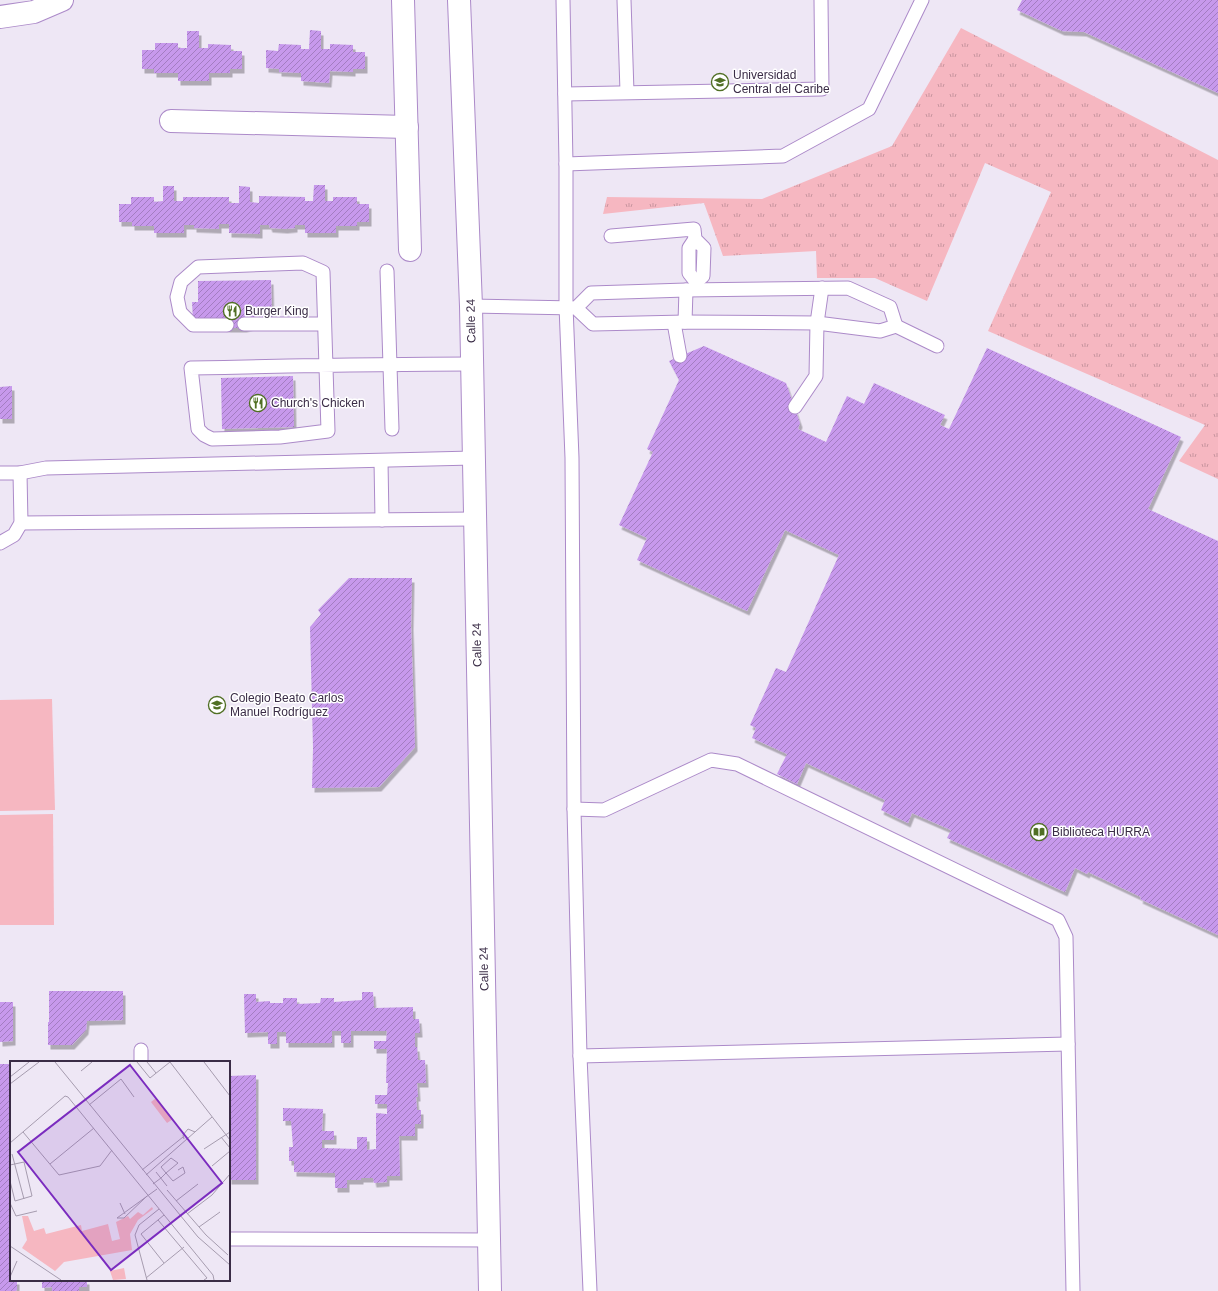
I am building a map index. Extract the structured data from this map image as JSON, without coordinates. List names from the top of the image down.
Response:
{
  "streets": {
    "street": ["Calle 24"]
  },
  "places": {
    "school or university": ["Universidad Central del Caribe", "Colegio Beato Carlos Manuel Rodríguez"],
    "restaurant": ["Burger King", "Church's Chicken"],
    "library": ["Biblioteca HURRA"]
  }
}
